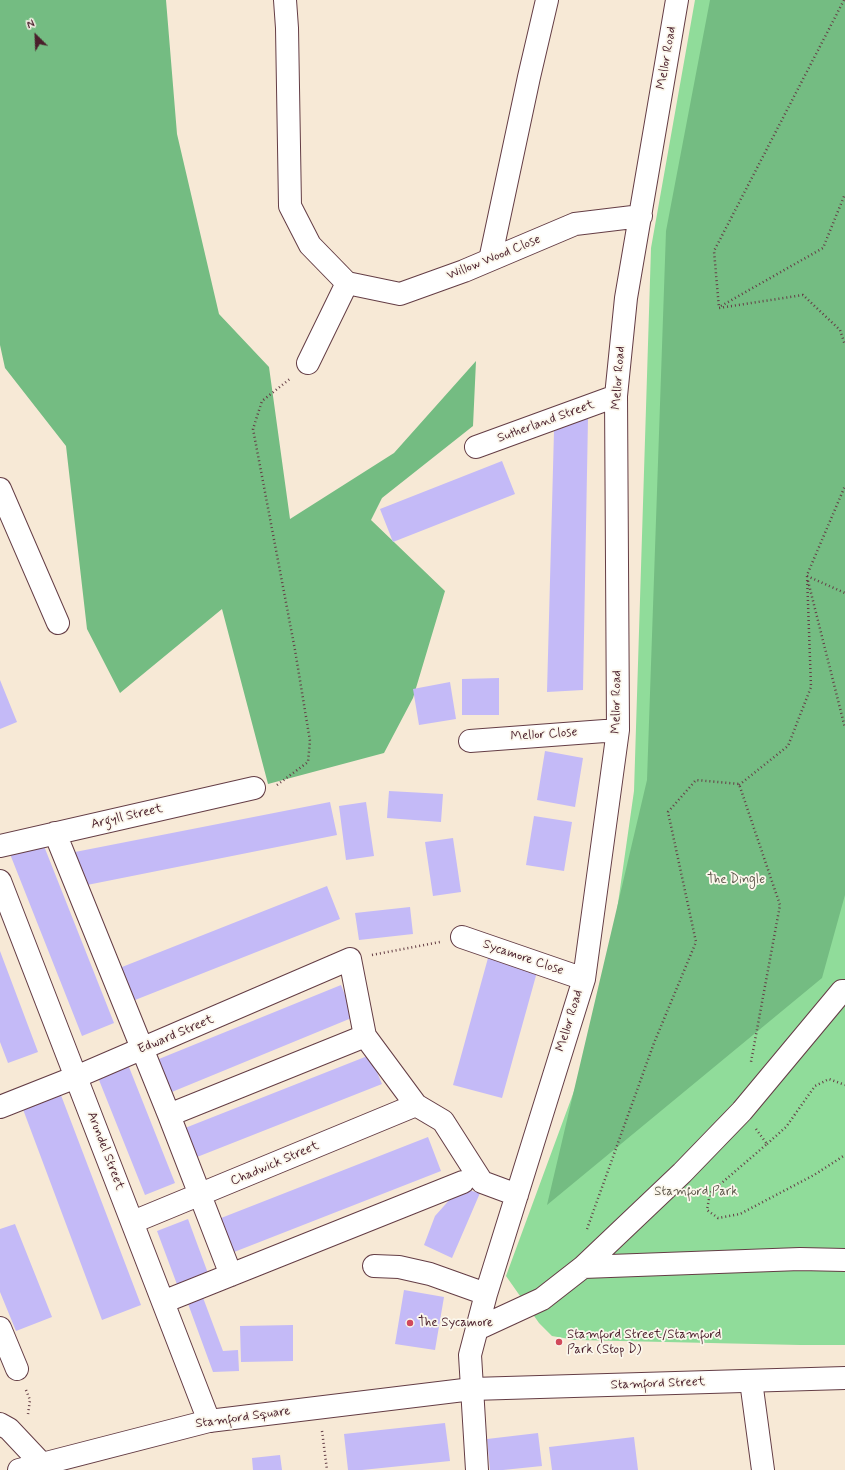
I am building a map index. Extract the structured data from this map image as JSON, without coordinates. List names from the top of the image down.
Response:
{
  "streets": {
    "main road": [
      "Mellor Road",
      "Willow Wood Close",
      "Sutherland Street",
      "Mellor Close",
      "Argyll Street",
      "Sycamore Close",
      "Edward Street",
      "Arundel Street",
      "Chadwick Street",
      "Stamford Street",
      "Stamford Square"
    ]
  },
  "crossings": [
    ["Mellor Road", "Willow Wood Close"],
    ["Mellor Road", "Sutherland Street"],
    ["Mellor Road", "Mellor Close"],
    ["Mellor Road", "Sycamore Close"],
    ["Mellor Road", "Stamford Street"],
    ["Mellor Road", "Stamford Square"],
    ["Edward Street", "Arundel Street"],
    ["Arundel Street", "Chadwick Street"],
    ["Arundel Street", "Stamford Square"],
    ["Stamford Street", "Stamford Square"]
  ],
  "parks": ["The Dingle", "Stamford Park"],
  "places": ["The Sycamore", "Stamford Street/Stamford Park (Stop D)"],
  "north": "top left"
}
